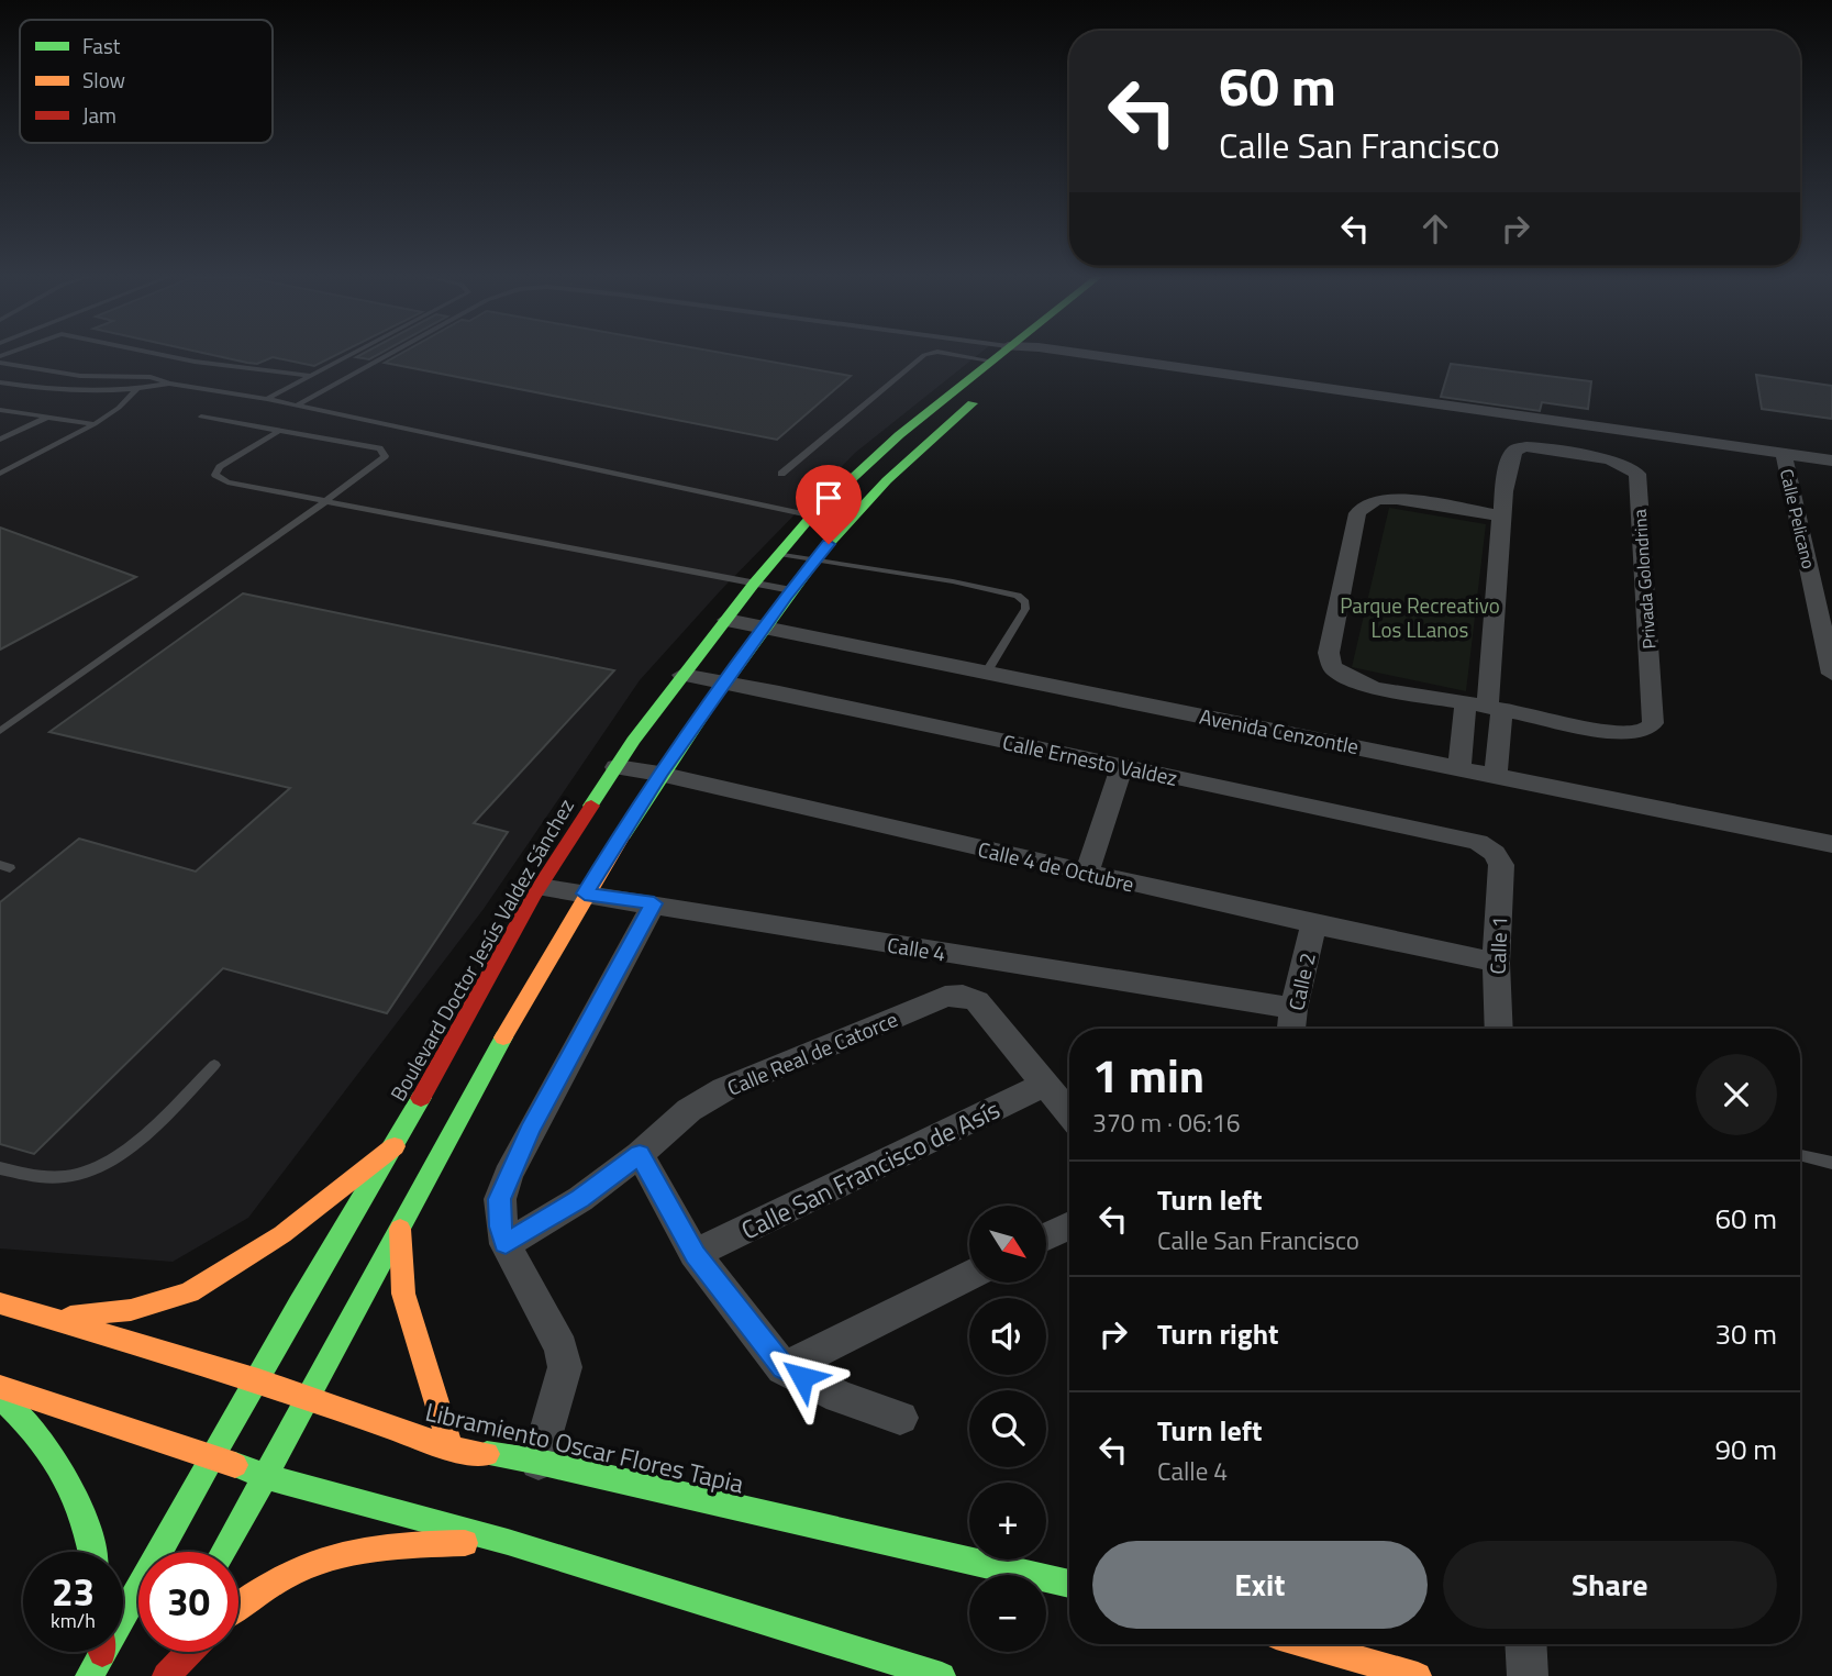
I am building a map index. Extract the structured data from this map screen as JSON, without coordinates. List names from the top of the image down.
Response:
{
  "streets": {
    "main road": ["Boulevard Doctor Jesús Valdez Sánchez", "Libramiento Oscar Flores Tapia"],
    "street": [
      "Calle Pelicano",
      "Privada Golondrina",
      "Avenida Cenzontle",
      "Calle Ernesto Valdez",
      "Calle 4 de Octubre",
      "Calle 1",
      "Calle 4",
      "Calle 2",
      "Calle Real de Catorce",
      "Calle San Francisco de Asís"
    ]
  },
  "crossings": [
    ["Privada Golondrina", "Avenida Cenzontle"],
    ["Avenida Cenzontle", "Boulevard Doctor Jesús Valdez Sánchez"],
    ["Calle Ernesto Valdez", "Calle 1"],
    ["Calle Ernesto Valdez", "Boulevard Doctor Jesús Valdez Sánchez"],
    ["Calle 4 de Octubre", "Calle 1"],
    ["Calle 4 de Octubre", "Boulevard Doctor Jesús Valdez Sánchez"],
    ["Calle 4 de Octubre", "Calle 2"],
    ["Calle 4", "Boulevard Doctor Jesús Valdez Sánchez"],
    ["Calle 4", "Calle 2"],
    ["Boulevard Doctor Jesús Valdez Sánchez", "Libramiento Oscar Flores Tapia"],
    ["Calle Real de Catorce", "Calle San Francisco de Asís"]
  ],
  "parks": ["Parque Recreativo Los LLanos"],
  "legend": ["Fast", "Slow", "Jam"],
  "north": "bottom right",
  "page": {
    "turn": ["60 m", "Calle San Francisco"],
    "heading": ["1 min", "370 m · 06:16"],
    "list": [
      {
        "name": "Turn left",
        "note": "Calle San Francisco",
        "value": "60 m"
      },
      {
        "name": "Turn right",
        "value": "30 m"
      },
      {
        "name": "Turn left",
        "note": "Calle 4",
        "value": "90 m"
      }
    ],
    "map_buttons": ["+", "−"],
    "buttons": ["Exit", "Share"],
    "speed": "23 km/h",
    "limit": "30"
  }
}
